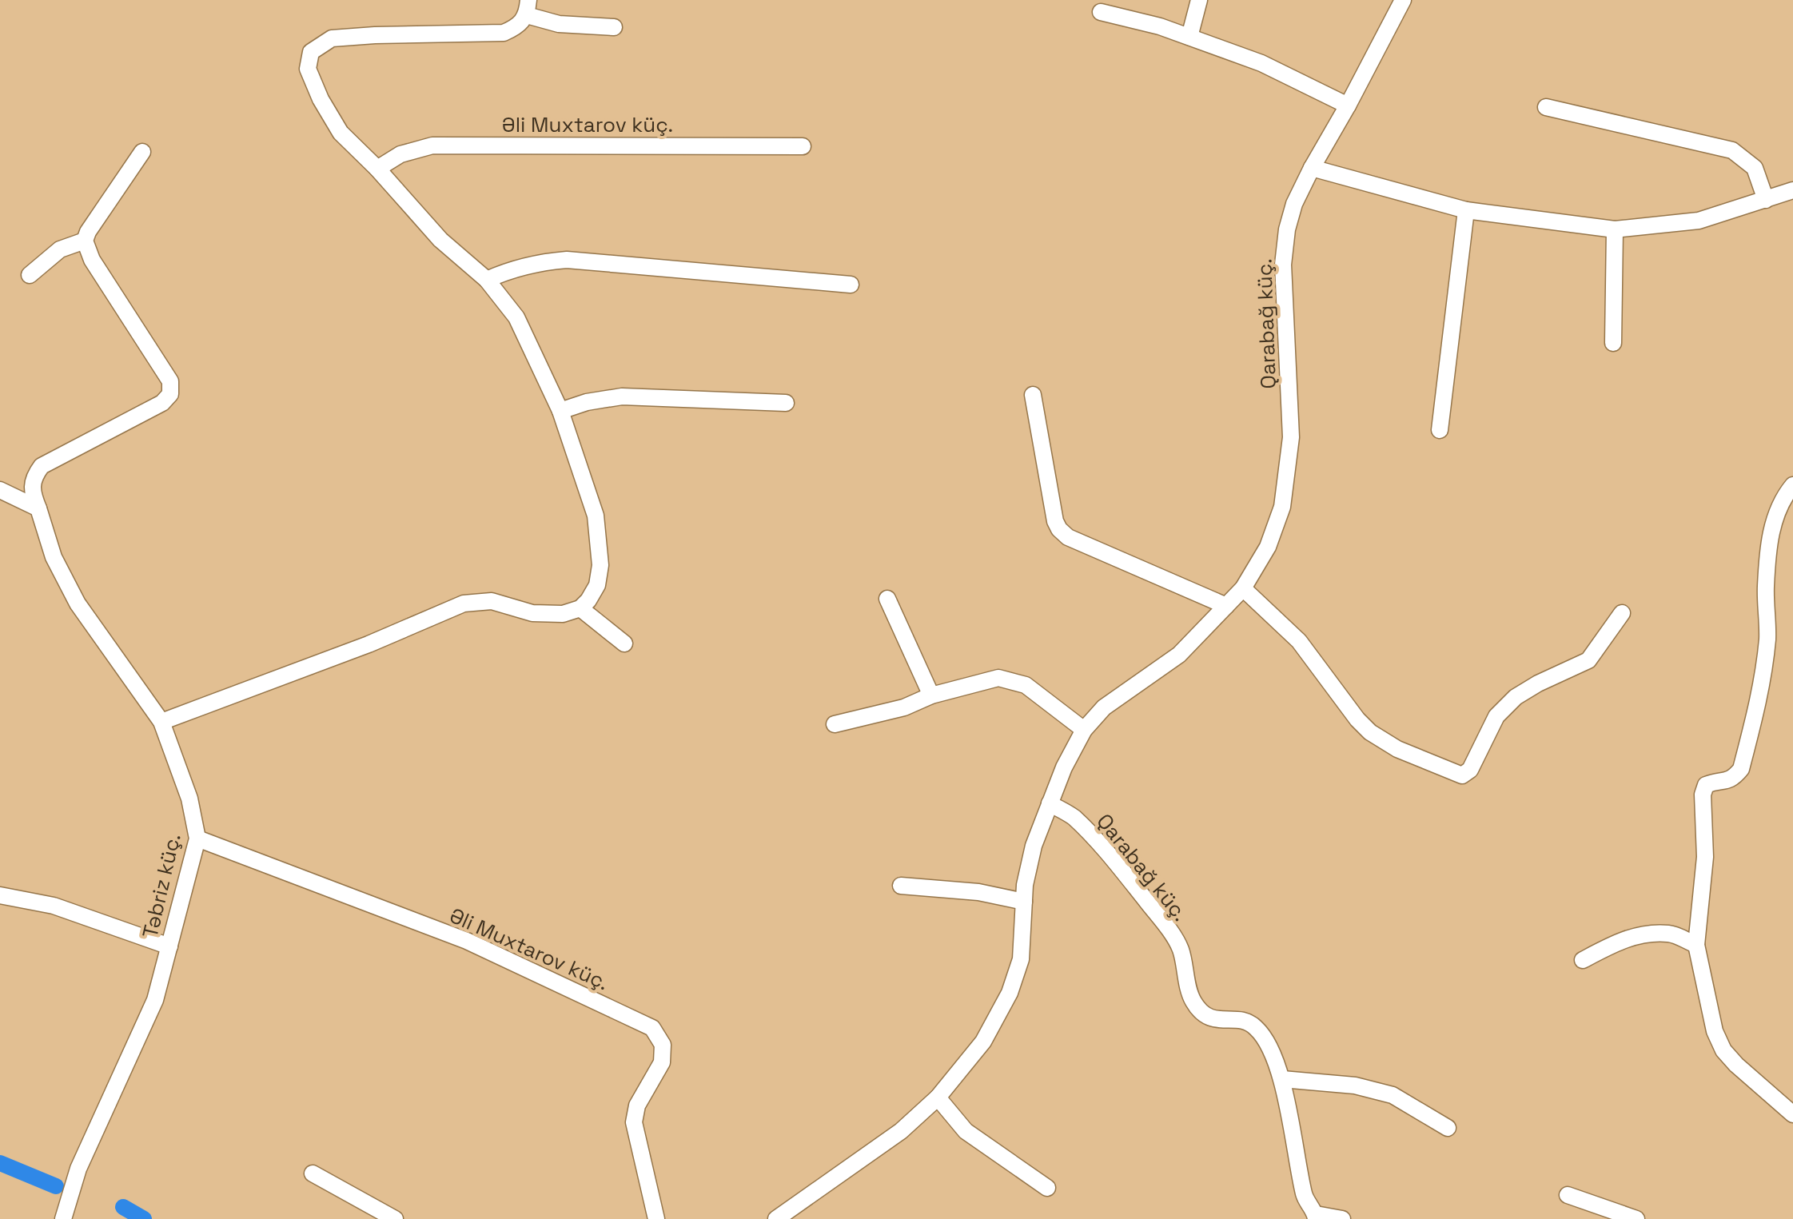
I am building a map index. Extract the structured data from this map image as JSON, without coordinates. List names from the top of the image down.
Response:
{
  "streets": {
    "street": ["Əli Muxtarov küç.", "Qarabağ küç.", "Təbriz küç."]
  },
  "crossings": [
    ["Əli Muxtarov küç.", "Təbriz küç."]
  ]
}
